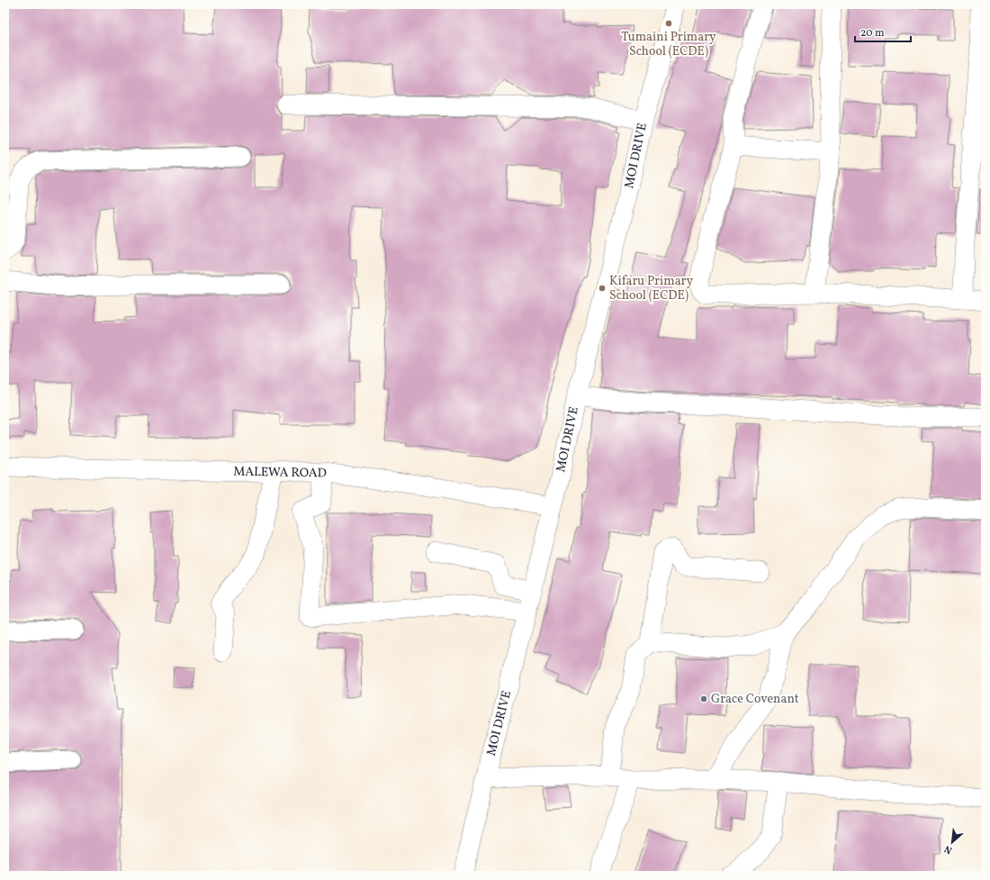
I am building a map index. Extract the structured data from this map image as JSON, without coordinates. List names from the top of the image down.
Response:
{
  "streets": {
    "street": ["MOI DRIVE", "MALEWA ROAD"]
  },
  "crossings": [
    ["MOI DRIVE", "MALEWA ROAD"]
  ],
  "places": ["Tumaini Primary School (ECDE)", "Kifaru Primary School (ECDE)", "Grace Covenant"],
  "scale_bar": "20 m",
  "north": "bottom left"
}
